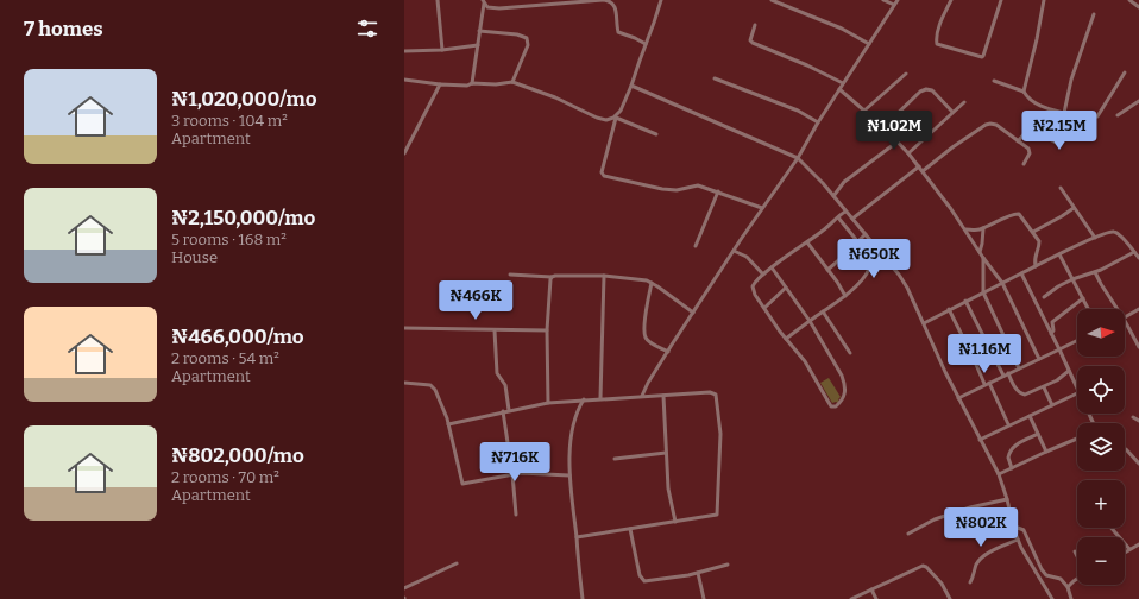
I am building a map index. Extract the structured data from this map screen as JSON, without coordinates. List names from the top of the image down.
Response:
{
  "north": "right",
  "page": {
    "heading": "7 homes",
    "list": [
      {
        "name": "₦1,020,000/mo",
        "note": "3 rooms · 104 m² · Apartment"
      },
      {
        "name": "₦2,150,000/mo",
        "note": "5 rooms · 168 m² · House"
      },
      {
        "name": "₦466,000/mo",
        "note": "2 rooms · 54 m² · Apartment"
      },
      {
        "name": "₦802,000/mo",
        "note": "2 rooms · 70 m² · Apartment"
      }
    ],
    "price": [
      "₦1.02M",
      "₦2.15M",
      "₦650K",
      "₦466K",
      "₦1.16M",
      "₦716K",
      "₦802K"
    ],
    "map_buttons": ["+", "−"]
  }
}
